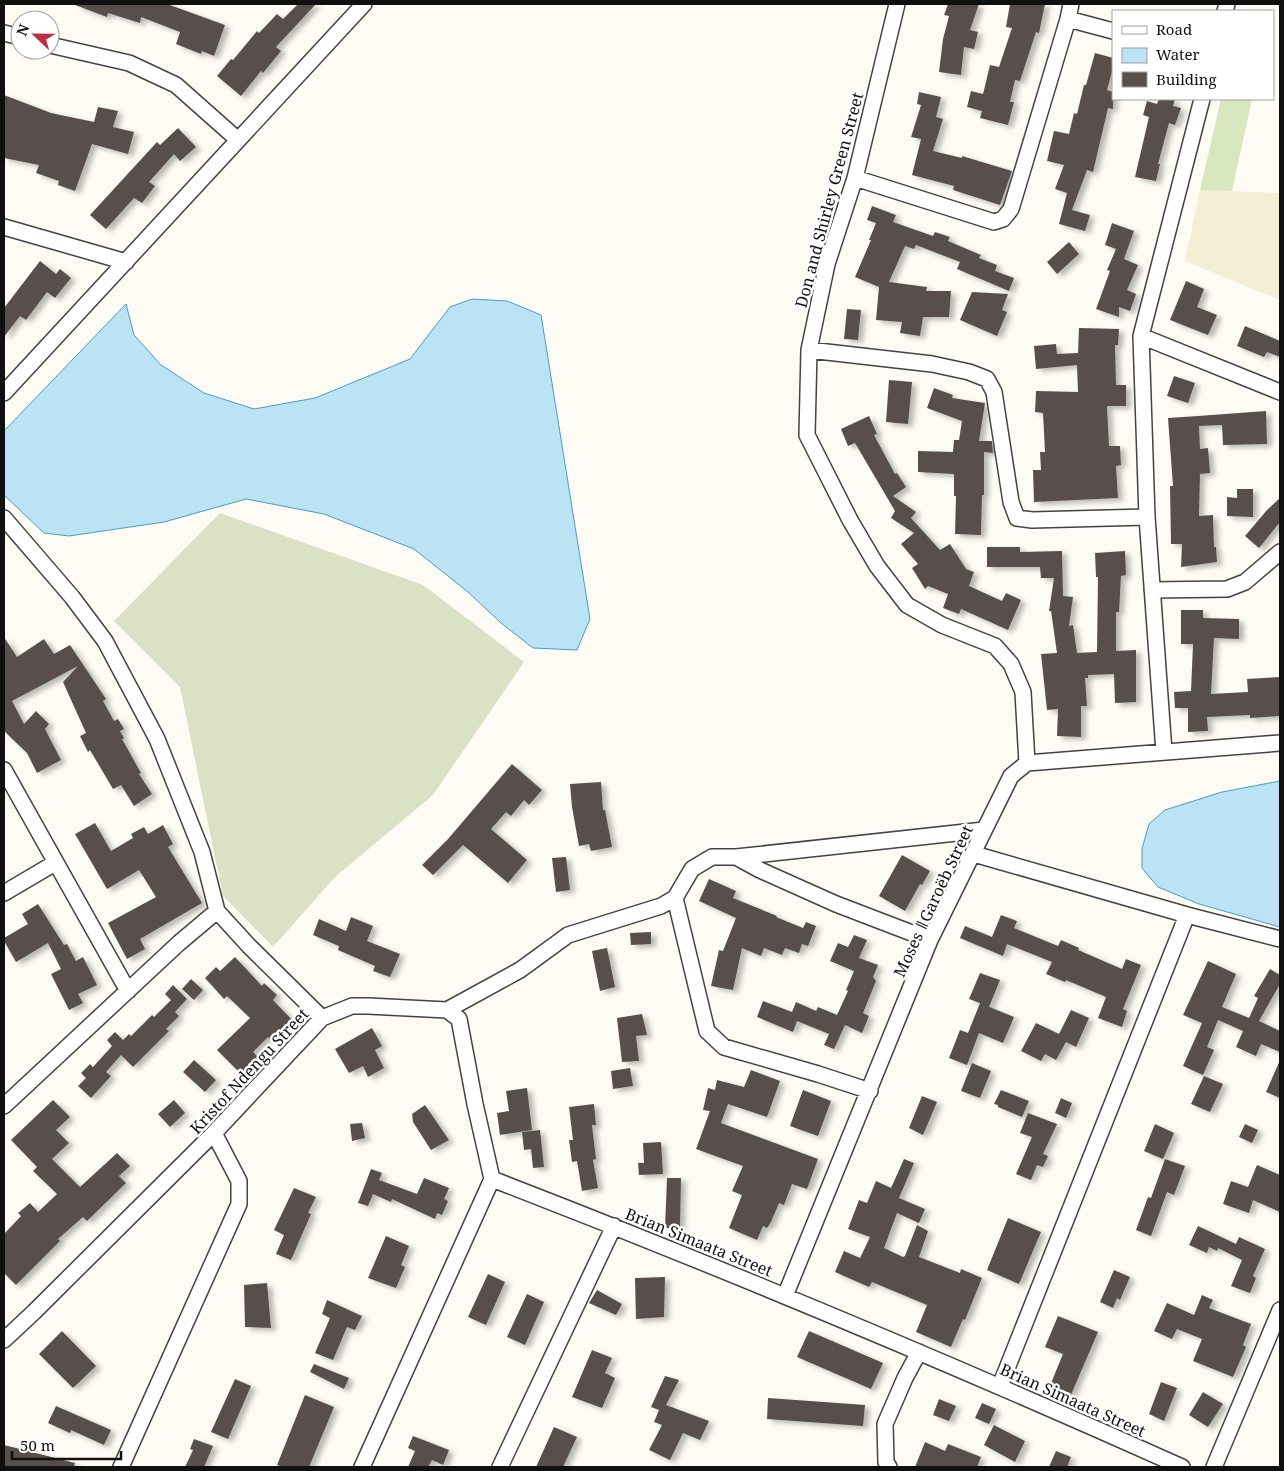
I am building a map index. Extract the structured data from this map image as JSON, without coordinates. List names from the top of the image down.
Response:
{
  "streets": {
    "street": [
      "Don and Shirley Green Street",
      "Moses ǁGaroëb Street",
      "Kristof Ndengu Street",
      "Brian Simaata Street"
    ]
  },
  "crossings": [
    ["Don and Shirley Green Street", "Moses ǁGaroëb Street"],
    ["Moses ǁGaroëb Street", "Brian Simaata Street"]
  ],
  "legend": ["Road", "Water", "Building"],
  "scale_bar": "50 m",
  "north": "left"
}
